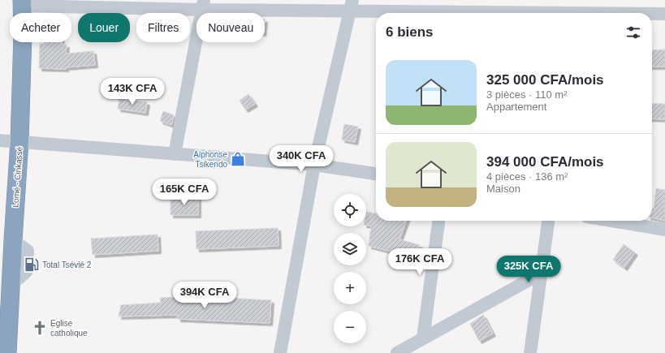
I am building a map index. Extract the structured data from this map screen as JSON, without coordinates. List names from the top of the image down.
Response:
{
  "streets": {
    "highway": ["Lomé - Cinkassé"]
  },
  "places": {
    "shop": ["Alphonse Tsikendo"],
    "fuel station": ["Total Tsévié 2"],
    "church": ["Eglise catholique"]
  },
  "page": {
    "chip": [
      "Acheter",
      "Louer",
      "Filtres",
      "Nouveau"
    ],
    "heading": "6 biens",
    "list": [
      {
        "name": "325 000 CFA/mois",
        "note": "3 pièces · 110 m² · Appartement"
      },
      {
        "name": "394 000 CFA/mois",
        "note": "4 pièces · 136 m² · Maison"
      }
    ],
    "price": [
      "143K CFA",
      "340K CFA",
      "165K CFA",
      "176K CFA",
      "325K CFA",
      "394K CFA"
    ],
    "map_buttons": ["+", "−"]
  }
}
